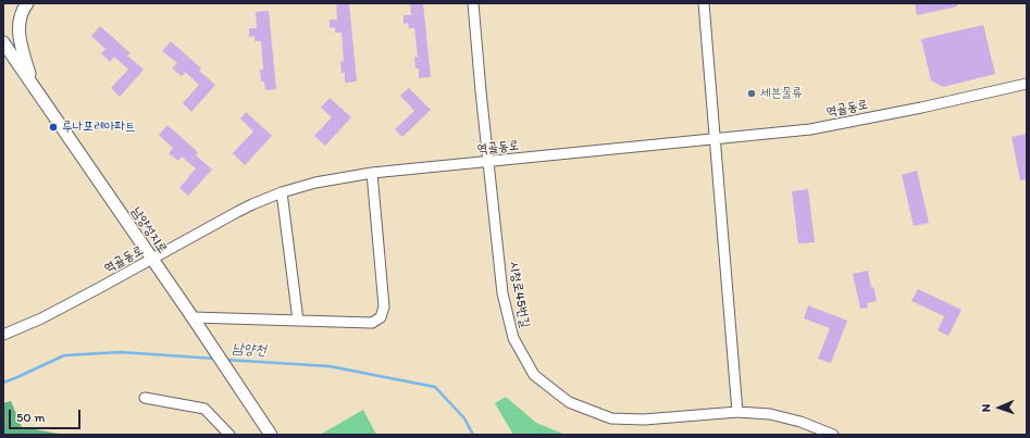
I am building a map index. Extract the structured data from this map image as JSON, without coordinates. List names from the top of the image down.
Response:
{
  "streets": {
    "main road": ["남양성지로"],
    "street": ["역골동로", "시청로45번길"]
  },
  "crossings": [
    ["역골동로", "남양성지로"],
    ["역골동로", "시청로45번길"]
  ],
  "water": ["남양천"],
  "places": ["세븐물류", "루나포레아파트"],
  "scale_bar": "50 m",
  "north": "left"
}
